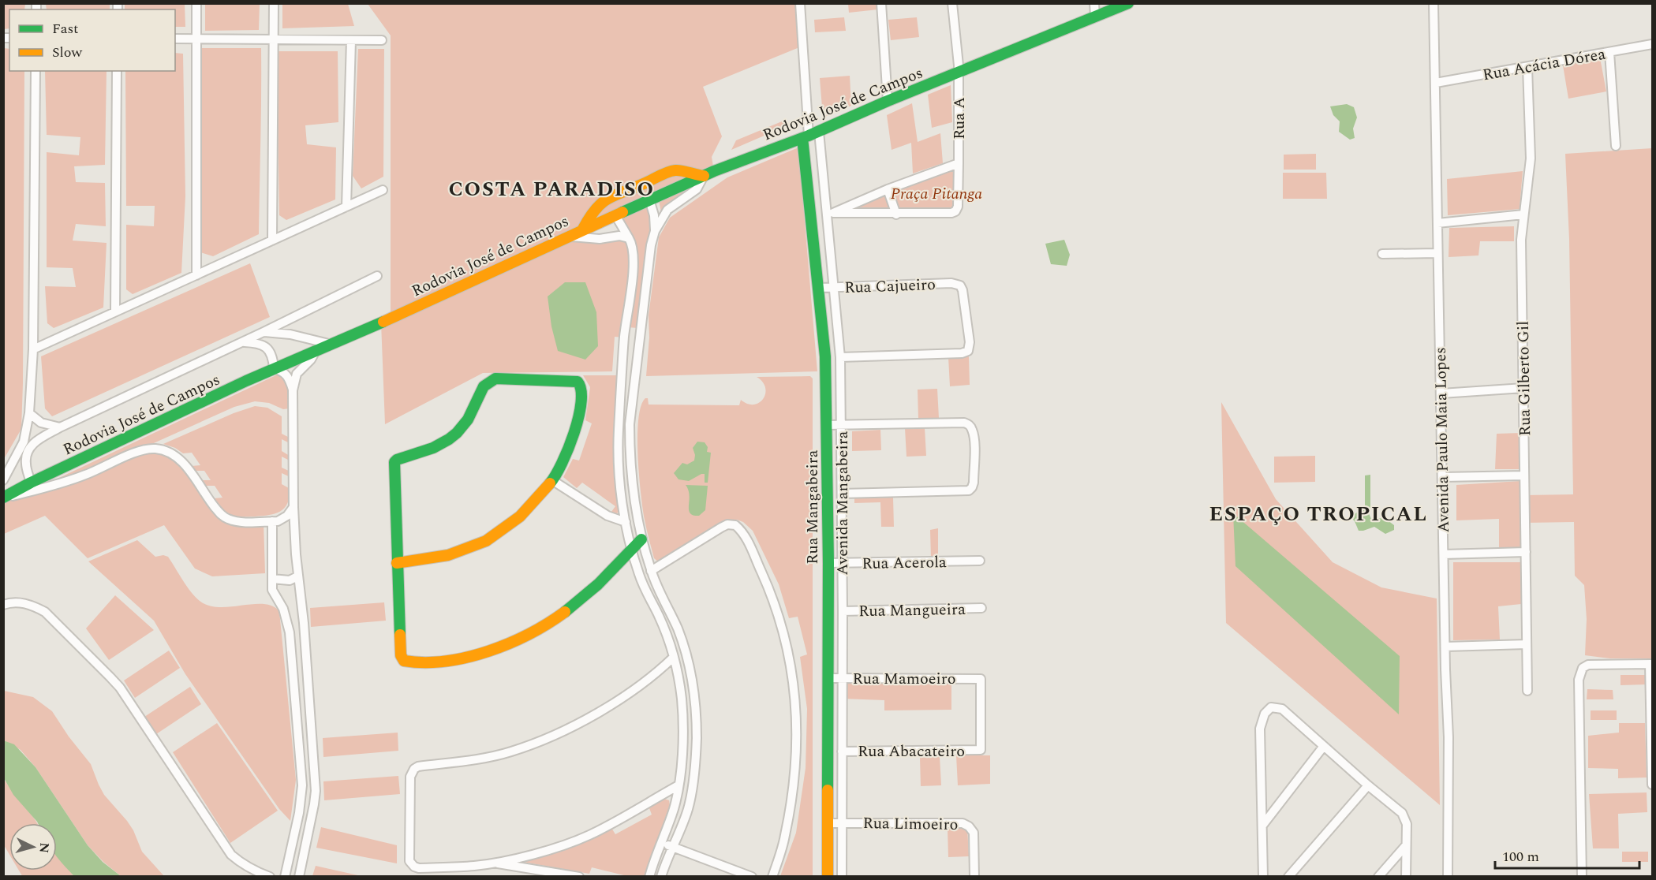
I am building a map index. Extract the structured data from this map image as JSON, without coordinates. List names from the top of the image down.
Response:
{
  "streets": {
    "street": [
      "Rua Acácia Dórea",
      "Rodovia José de Campos",
      "Rua A",
      "Rua Cajueiro",
      "Rua Gilberto Gil",
      "Avenida Paulo Maia Lopes",
      "Avenida Mangabeira",
      "Rua Mangabeira",
      "Rua Acerola",
      "Rua Mangueira",
      "Rua Mamoeiro",
      "Rua Abacateiro",
      "Rua Limoeiro"
    ]
  },
  "crossings": [
    ["Rua Acácia Dórea", "Rua Gilberto Gil"],
    ["Rua Acácia Dórea", "Avenida Paulo Maia Lopes"],
    ["Rodovia José de Campos", "Rua A"],
    ["Rodovia José de Campos", "Avenida Mangabeira"],
    ["Rodovia José de Campos", "Rua Mangabeira"],
    ["Rua Cajueiro", "Avenida Mangabeira"],
    ["Rua Cajueiro", "Rua Mangabeira"],
    ["Avenida Mangabeira", "Rua Mangabeira"],
    ["Avenida Mangabeira", "Rua Acerola"],
    ["Avenida Mangabeira", "Rua Mangueira"],
    ["Avenida Mangabeira", "Rua Mamoeiro"],
    ["Avenida Mangabeira", "Rua Abacateiro"],
    ["Avenida Mangabeira", "Rua Limoeiro"],
    ["Rua Mangabeira", "Rua Acerola"],
    ["Rua Mangabeira", "Rua Mamoeiro"],
    ["Rua Mangabeira", "Rua Limoeiro"],
    ["Rua Mamoeiro", "Rua Abacateiro"]
  ],
  "districts": ["COSTA PARADISO", "ESPAÇO TROPICAL"],
  "parks": ["Praça Pitanga"],
  "legend": ["Fast", "Slow"],
  "scale_bar": "100 m",
  "north": "right"
}
